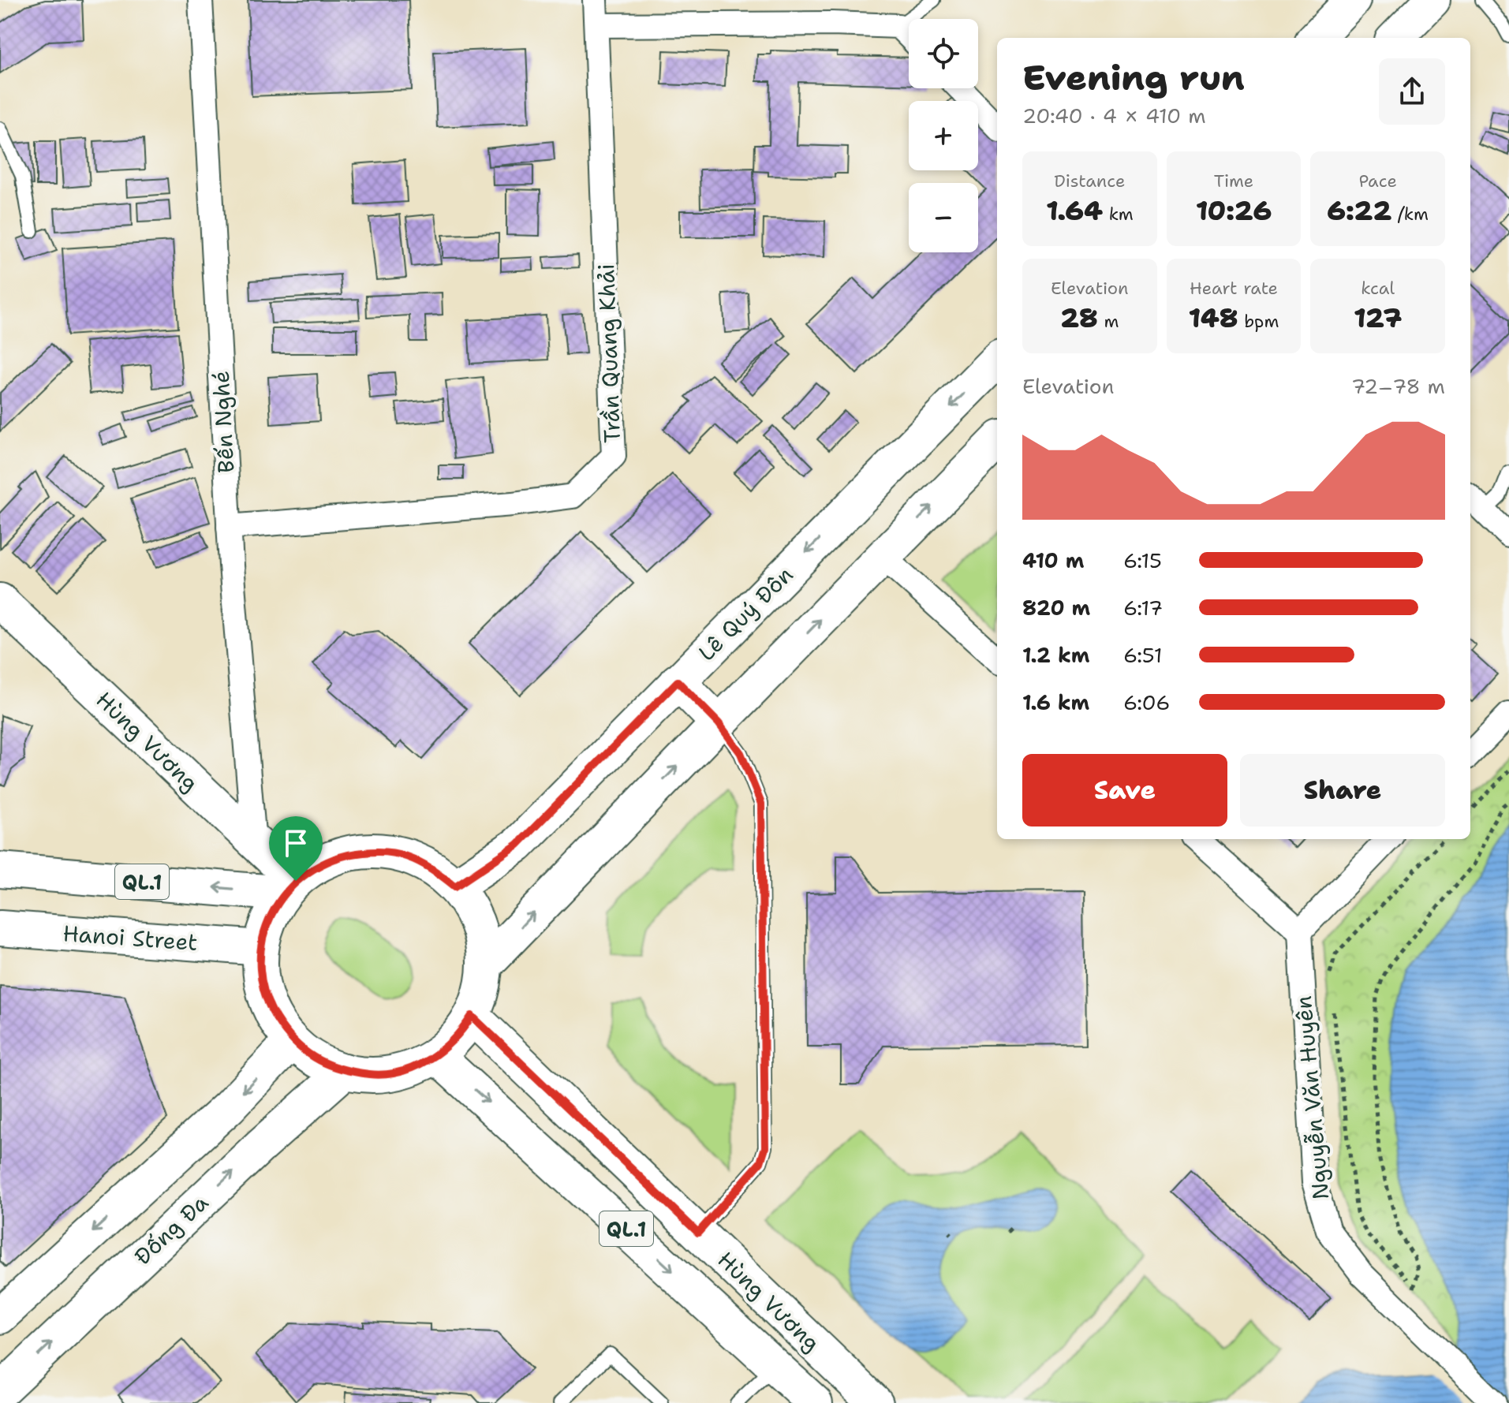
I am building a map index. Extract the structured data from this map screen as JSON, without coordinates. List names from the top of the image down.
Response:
{
  "streets": {
    "main road": [
      "Lê Quý Đôn",
      "Hùng Vương",
      "QL.1",
      "Hanoi Street",
      "Đống Đa"
    ],
    "street": ["Trần Quang Khải", "Bến Nghé", "Nguyễn Văn Huyên"]
  },
  "crossings": [
    ["Trần Quang Khải", "Bến Nghé"],
    ["Bến Nghé", "Hùng Vương"],
    ["Lê Quý Đôn", "Hùng Vương"],
    ["Lê Quý Đôn", "QL.1"],
    ["Lê Quý Đôn", "Hanoi Street"],
    ["Lê Quý Đôn", "Đống Đa"],
    ["Hùng Vương", "QL.1"],
    ["Hùng Vương", "Hanoi Street"],
    ["Hùng Vương", "Đống Đa"],
    ["QL.1", "Hanoi Street"],
    ["QL.1", "Đống Đa"],
    ["Hanoi Street", "Đống Đa"]
  ],
  "page": {
    "map_buttons": ["+", "−"],
    "heading": ["Evening run", "20:40 · 4 × 410 m"],
    "stats": [
      ["Distance", "1.64 km"],
      ["Time", "10:26"],
      ["Pace", "6:22 /km"],
      ["Elevation", "28 m"],
      ["Heart rate", "148 bpm"],
      ["kcal", "127"]
    ],
    "chart": ["Elevation", "72–78 m"],
    "list": [
      {
        "name": "410 m",
        "note": "6:15"
      },
      {
        "name": "820 m",
        "note": "6:17"
      },
      {
        "name": "1.2 km",
        "note": "6:51"
      },
      {
        "name": "1.6 km",
        "note": "6:06"
      }
    ],
    "buttons": ["Save", "Share"]
  }
}
